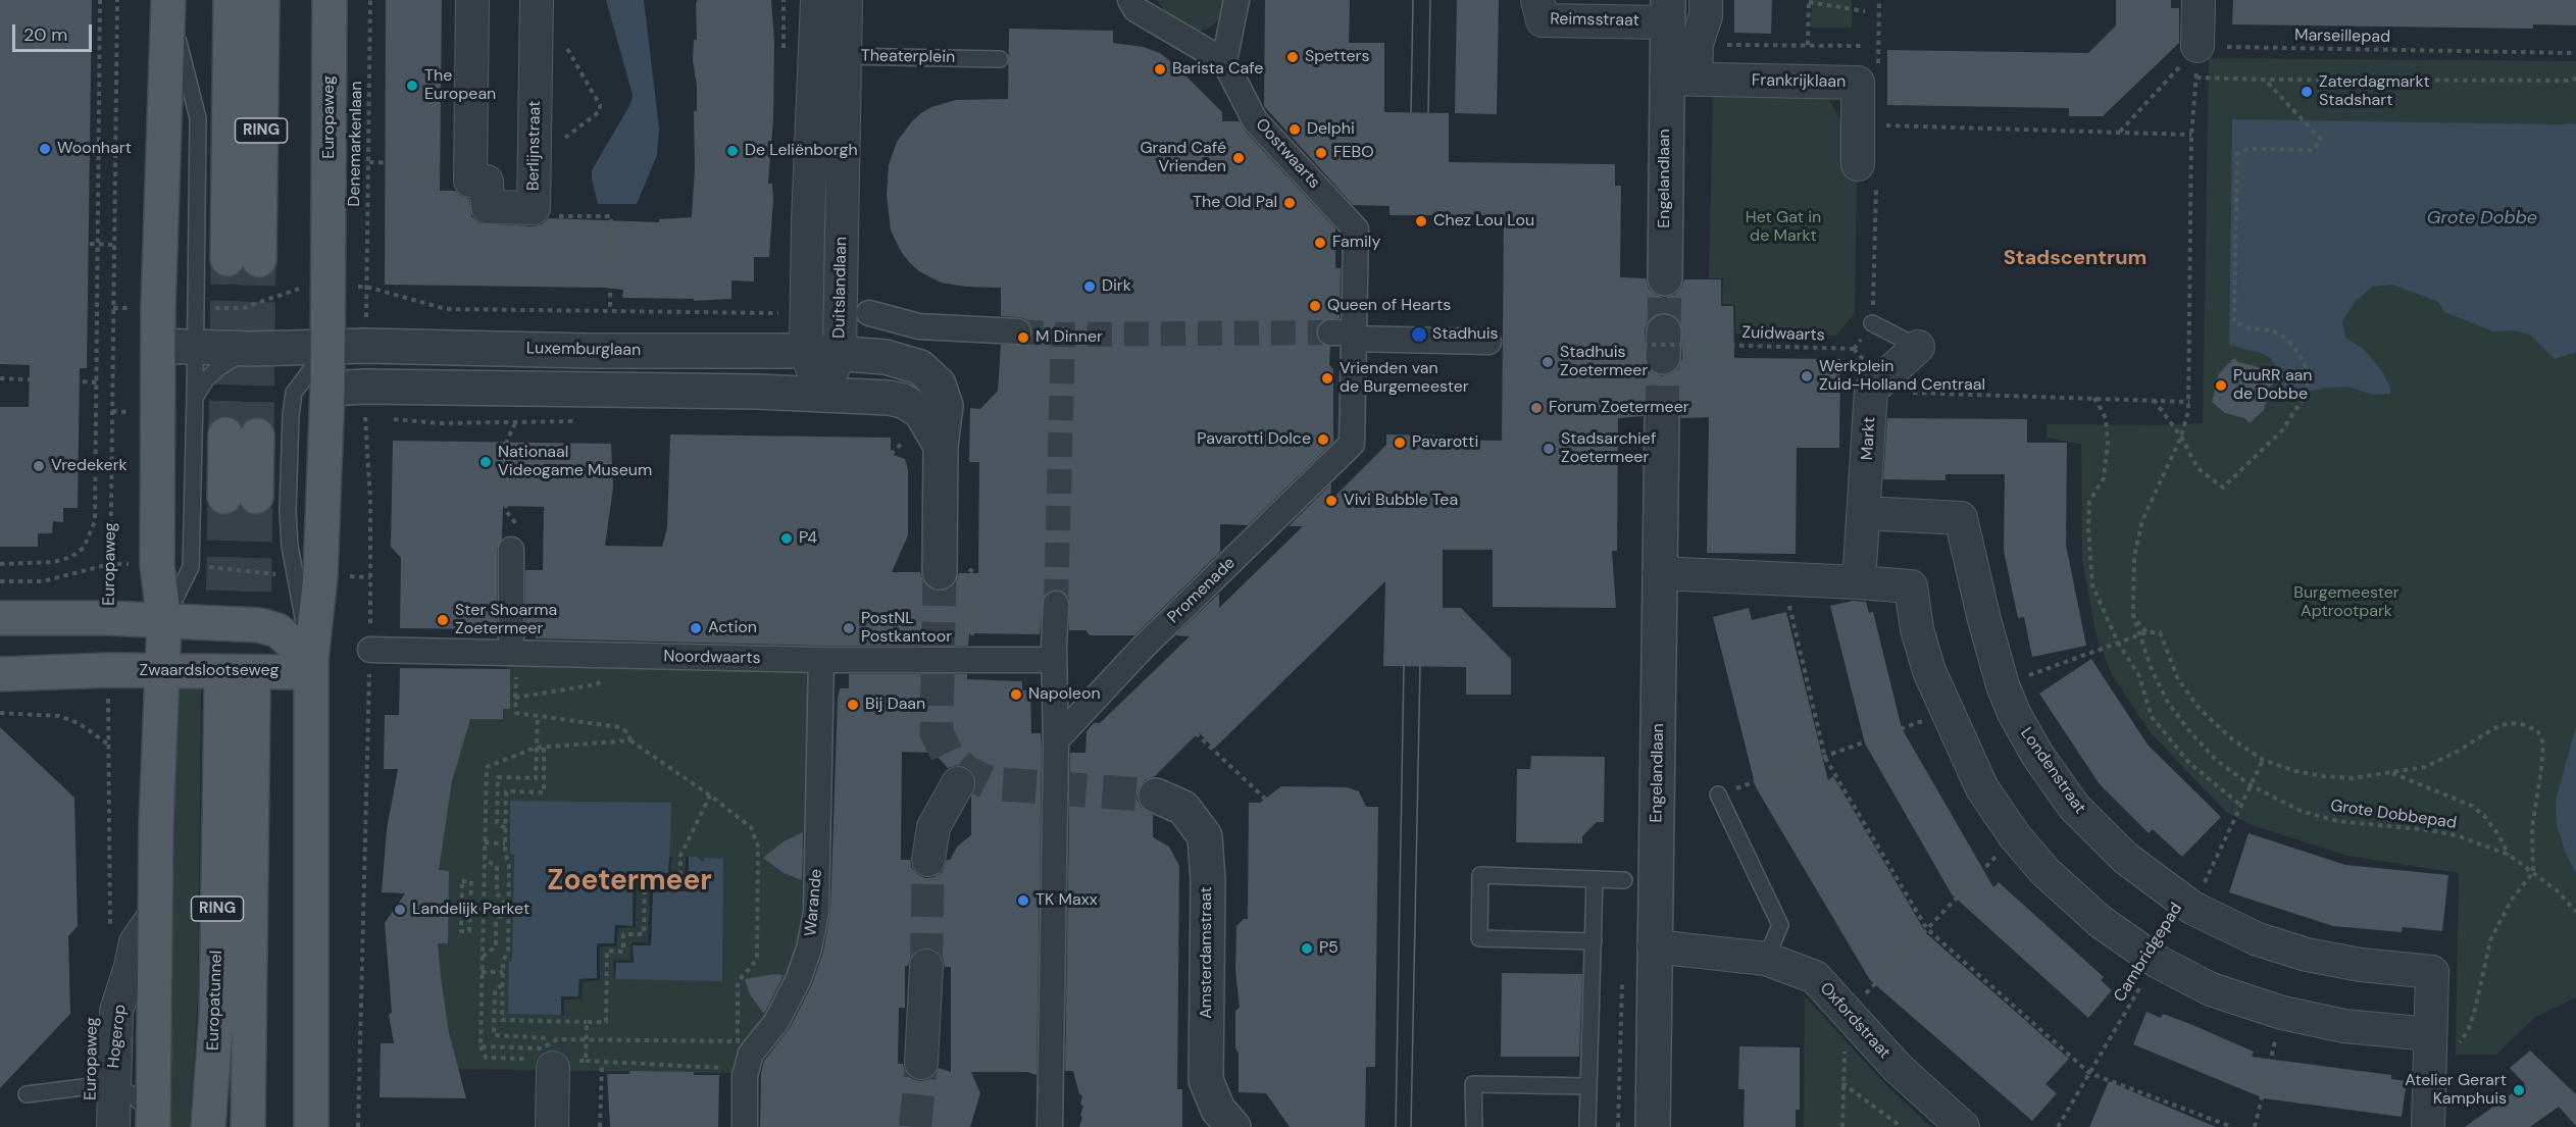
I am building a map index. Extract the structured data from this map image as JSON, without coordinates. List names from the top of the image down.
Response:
{
  "streets": {
    "main road": [
      "Europaweg",
      "RING",
      "Zwaardslootseweg",
      "Europatunnel"
    ],
    "street": [
      "Reimsstraat",
      "Frankrijklaan",
      "Berlijnstraat",
      "Oostwaarts",
      "Engelandlaan",
      "Duitslandlaan",
      "Luxemburglaan",
      "Markt",
      "Promenade",
      "Noordwaarts",
      "Londenstraat",
      "Warande",
      "Amsterdamstraat",
      "Oxfordstraat",
      "Hogerop"
    ],
    "lane": ["Theaterplein"],
    "path": [
      "Marseillepad",
      "Denemarkenlaan",
      "Zuidwaarts",
      "Grote Dobbepad",
      "Cambridgepad"
    ]
  },
  "crossings": [
    ["Theaterplein", "Duitslandlaan"],
    ["Frankrijklaan", "Engelandlaan"],
    ["Europaweg", "Luxemburglaan"],
    ["Europaweg", "Zwaardslootseweg"],
    ["Oostwaarts", "Promenade"],
    ["Engelandlaan", "Oxfordstraat"],
    ["Duitslandlaan", "Luxemburglaan"],
    ["Zuidwaarts", "Markt"],
    ["Markt", "Londenstraat"],
    ["Noordwaarts", "Warande"],
    ["Londenstraat", "Cambridgepad"],
    ["Grote Dobbepad", "Cambridgepad"]
  ],
  "districts": ["Stadscentrum", "Zoetermeer"],
  "water": ["Grote Dobbe"],
  "parks": ["Het Gat in de Markt", "Burgemeester Aptrootpark"],
  "places": [
    "Spetters",
    "Barista Cafe",
    "The European",
    "Zaterdagmarkt Stadshart",
    "Delphi",
    "Woonhart",
    "De Leliënborgh",
    "FEBO",
    "Grand Café Vrienden",
    "The Old Pal",
    "Chez Lou Lou",
    "Family",
    "Dirk",
    "Queen of Hearts",
    "Stadhuis",
    "M Dinner",
    "Stadhuis Zoetermeer",
    "Werkplein Zuid-Holland Centraal",
    "Vrienden van de Burgemeester",
    "PuuRR aan de Dobbe",
    "Forum Zoetermeer",
    "Pavarotti Dolce",
    "Pavarotti",
    "Stadsarchief Zoetermeer",
    "Nationaal Videogame Museum",
    "Vredekerk",
    "Vivi Bubble Tea",
    "P4",
    "Ster Shoarma Zoetermeer",
    "Action",
    "PostNL Postkantoor",
    "Napoleon",
    "Bij Daan",
    "TK Maxx",
    "Landelijk Parket",
    "P5",
    "Atelier Gerart Kamphuis"
  ],
  "scale_bar": "20 m"
}
